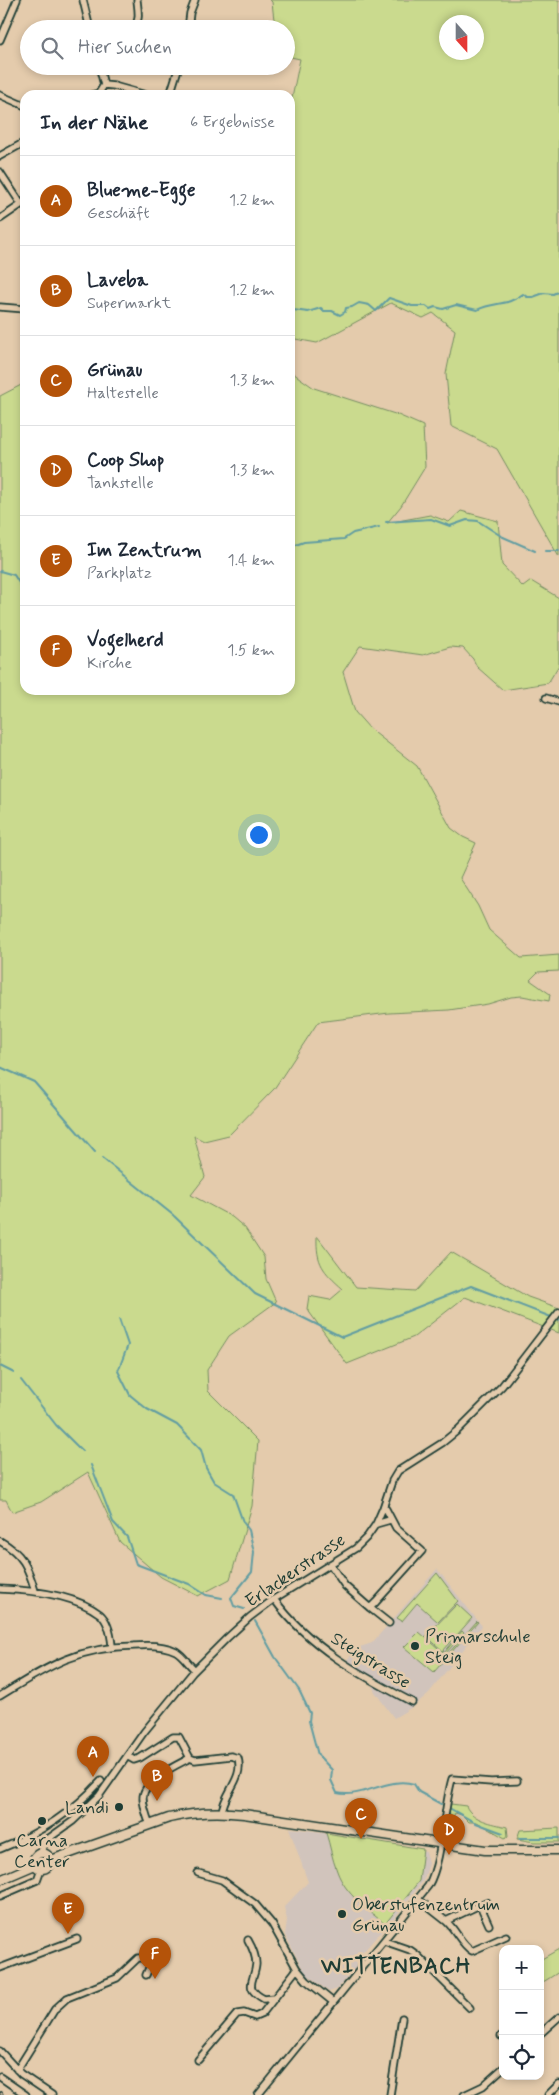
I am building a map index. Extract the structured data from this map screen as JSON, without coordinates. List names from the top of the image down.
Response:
{
  "streets": {
    "street": ["Erlackerstrasse", "Steigstrasse"]
  },
  "crossings": [
    ["Erlackerstrasse", "Steigstrasse"]
  ],
  "districts": ["WITTENBACH"],
  "places": [
    "Primarschule Steig",
    "Landi",
    "Carna Center",
    "Oberstufenzentrum Grünau"
  ],
  "north": "bottom",
  "page": {
    "search": "Hier suchen",
    "heading": ["In der Nähe", "6 Ergebnisse"],
    "list": [
      {
        "mark": "A",
        "name": "Blueme-Egge",
        "note": "Geschäft",
        "value": "1.2 km"
      },
      {
        "mark": "B",
        "name": "Laveba",
        "note": "Supermarkt",
        "value": "1.2 km"
      },
      {
        "mark": "C",
        "name": "Grünau",
        "note": "Haltestelle",
        "value": "1.3 km"
      },
      {
        "mark": "D",
        "name": "Coop Shop",
        "note": "Tankstelle",
        "value": "1.3 km"
      },
      {
        "mark": "E",
        "name": "Im Zentrum",
        "note": "Parkplatz",
        "value": "1.4 km"
      },
      {
        "mark": "F",
        "name": "Vogelherd",
        "note": "Kirche",
        "value": "1.5 km"
      }
    ],
    "pins": [
      "A",
      "B",
      "C",
      "D",
      "E",
      "F"
    ],
    "map_buttons": ["+", "−"]
  }
}
